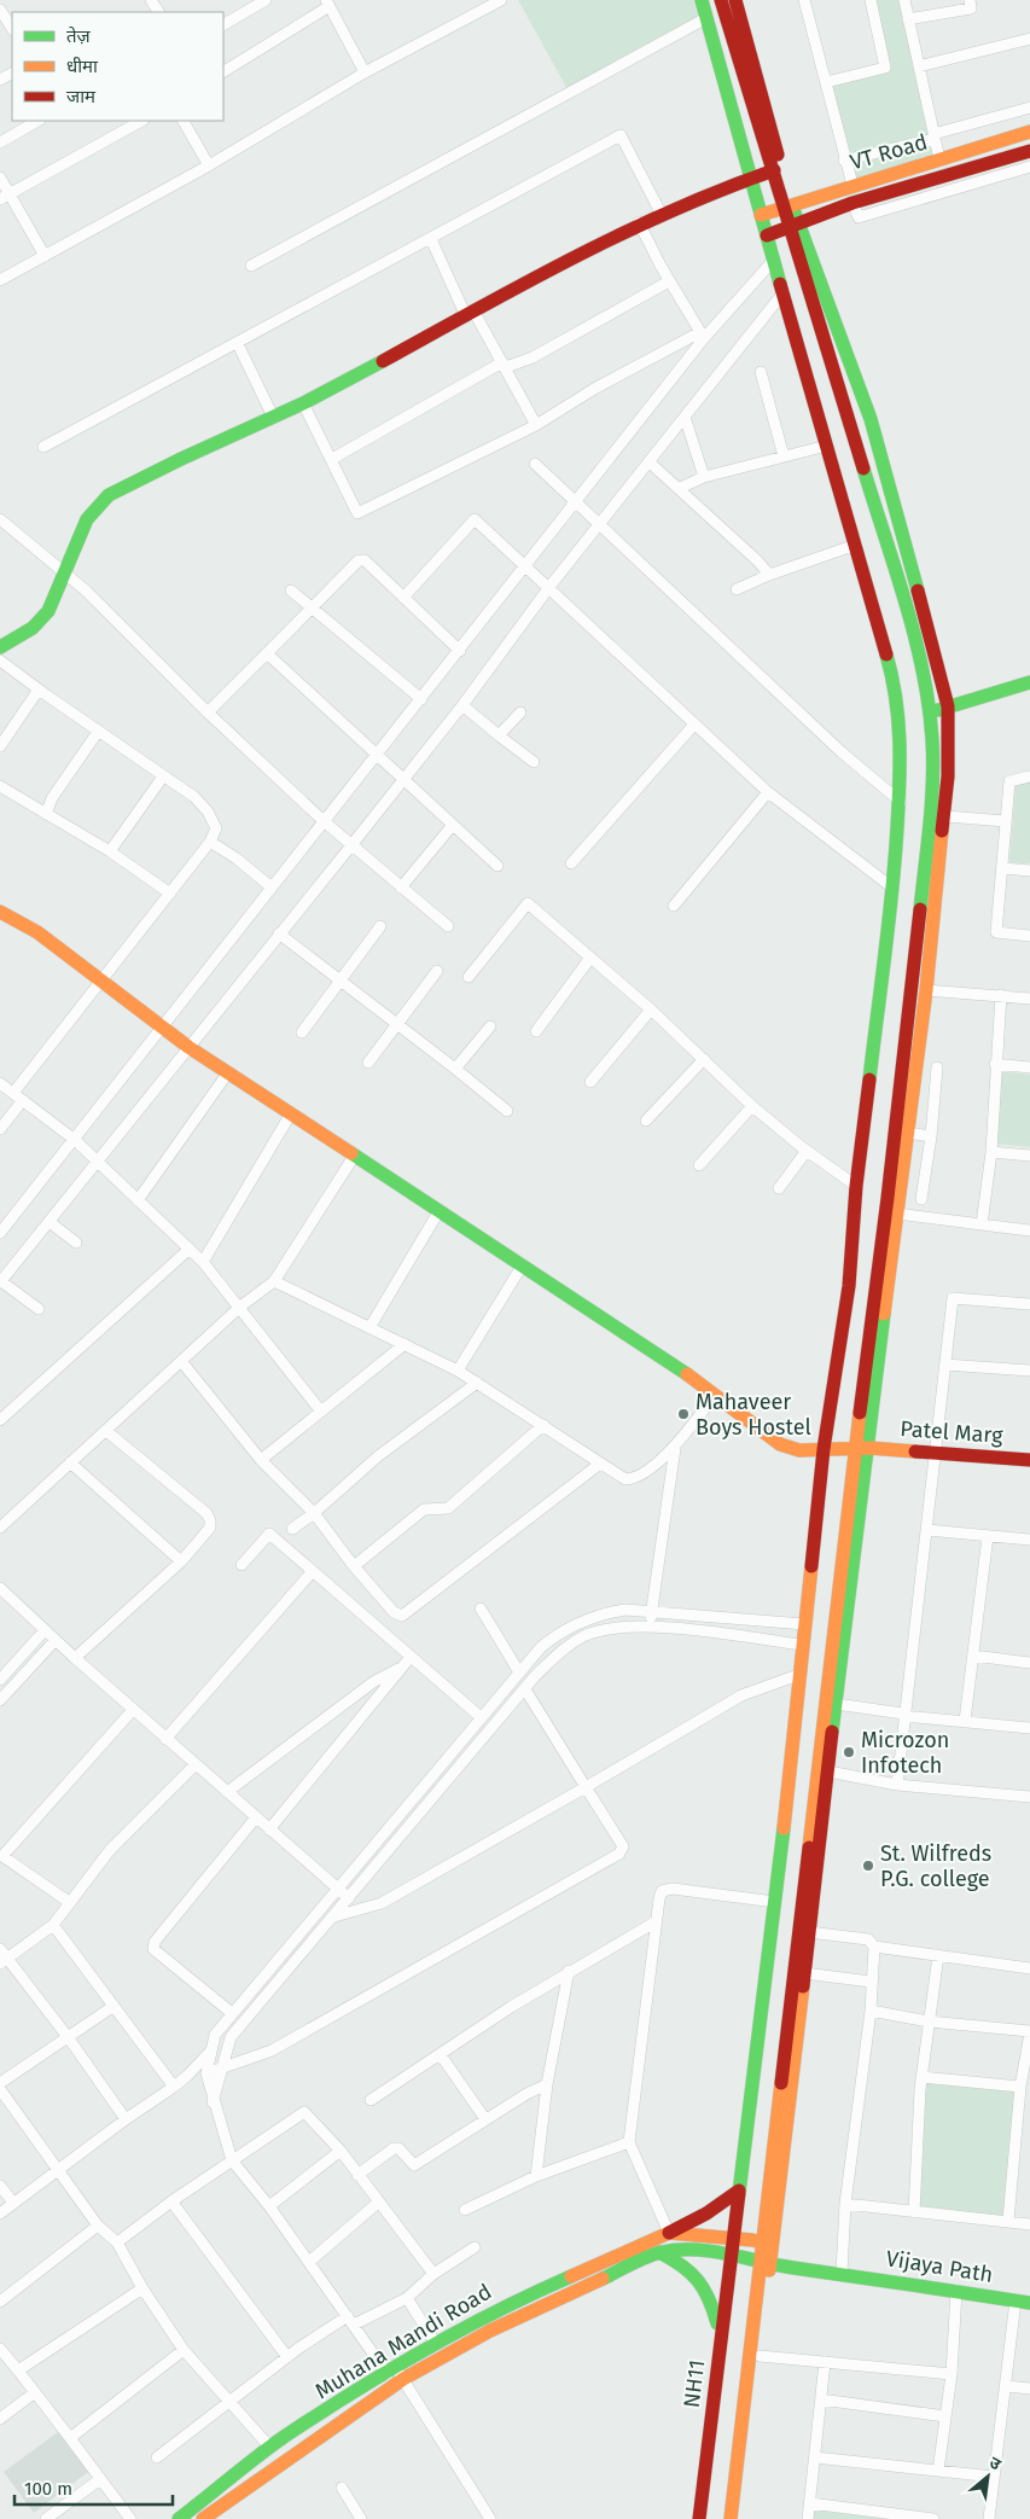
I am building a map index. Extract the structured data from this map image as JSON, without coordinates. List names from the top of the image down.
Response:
{
  "streets": {
    "main road": [
      "VT Road",
      "Patel Marg",
      "Vijaya Path",
      "Muhana Mandi Road",
      "NH11"
    ]
  },
  "crossings": [
    ["VT Road", "NH11"],
    ["Patel Marg", "NH11"],
    ["Vijaya Path", "NH11"],
    ["Muhana Mandi Road", "NH11"]
  ],
  "places": ["Mahaveer Boys Hostel", "Microzon Infotech", "St. Wilfreds P.G. college"],
  "legend": ["तेज़", "धीमा", "जाम"],
  "scale_bar": "100 m",
  "north": "top right"
}
